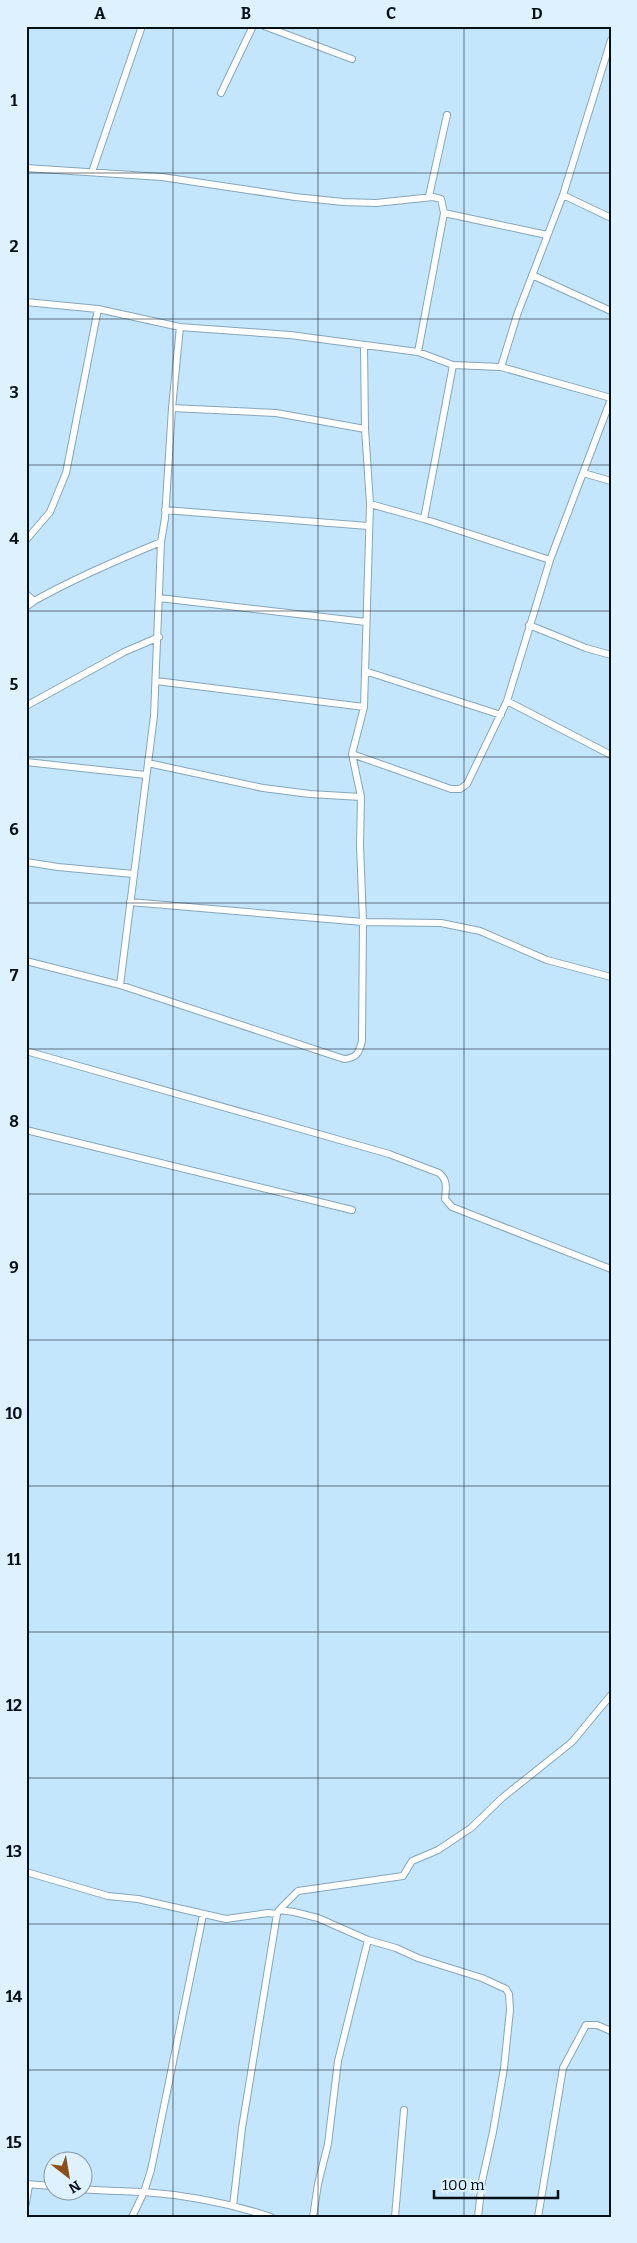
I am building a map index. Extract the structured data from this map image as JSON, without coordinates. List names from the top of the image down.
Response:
{
  "scale_bar": "100 m",
  "north": "bottom right",
  "grid": {
    "columns": [
      "A",
      "B",
      "C",
      "D"
    ],
    "rows": [
      "1",
      "2",
      "3",
      "4",
      "5",
      "6",
      "7",
      "8",
      "9",
      "10",
      "11",
      "12",
      "13",
      "14",
      "15"
    ]
  }
}
